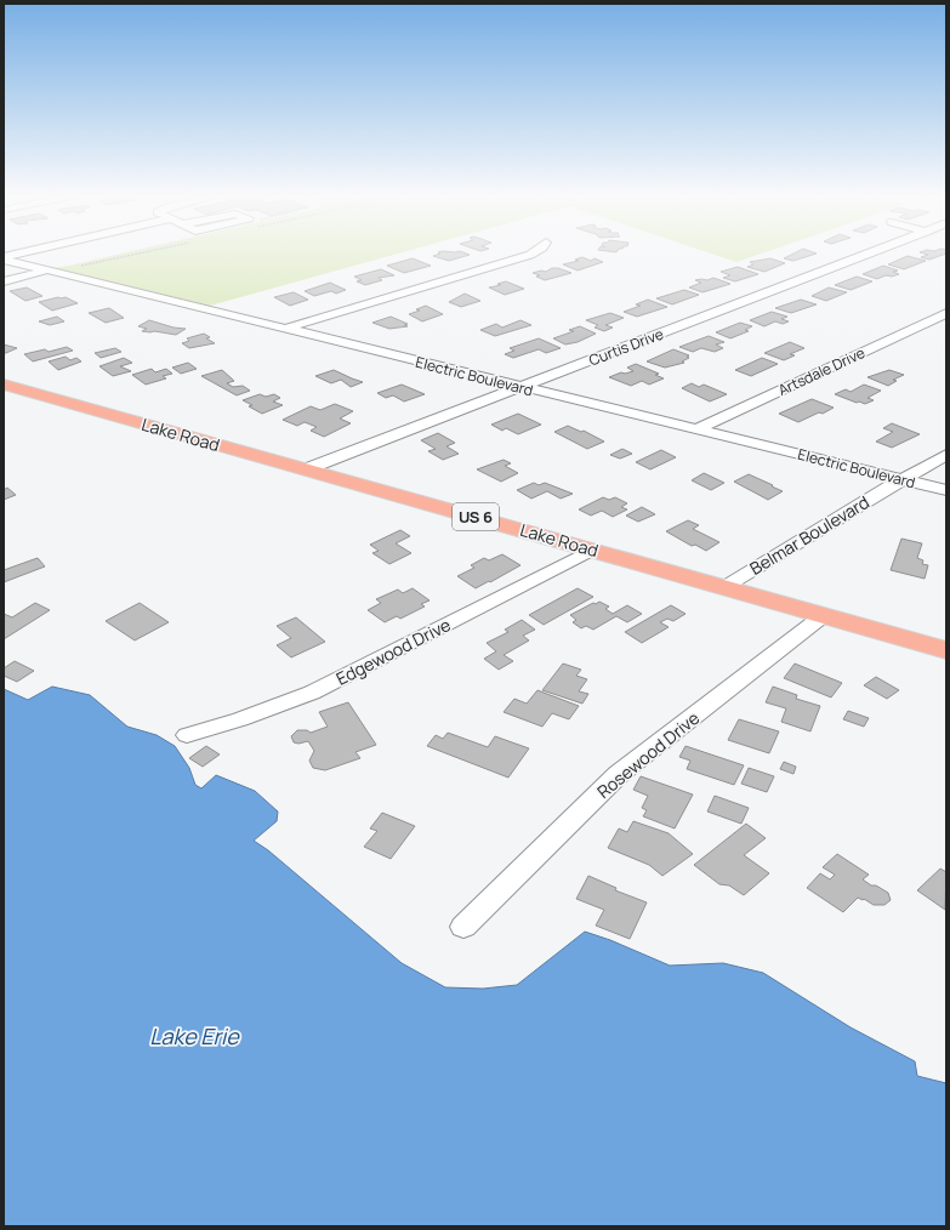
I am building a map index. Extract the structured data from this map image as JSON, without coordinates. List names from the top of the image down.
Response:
{
  "streets": {
    "main road": ["Lake Road", "US 6"],
    "street": [
      "Curtis Drive",
      "Artsdale Drive",
      "Electric Boulevard",
      "Belmar Boulevard",
      "Edgewood Drive",
      "Rosewood Drive"
    ]
  },
  "crossings": [
    ["Curtis Drive", "Electric Boulevard"],
    ["Curtis Drive", "Lake Road"],
    ["Artsdale Drive", "Electric Boulevard"],
    ["Electric Boulevard", "Belmar Boulevard"],
    ["Lake Road", "Belmar Boulevard"],
    ["Lake Road", "Edgewood Drive"],
    ["Lake Road", "Rosewood Drive"]
  ],
  "water": ["Lake Erie"]
}
